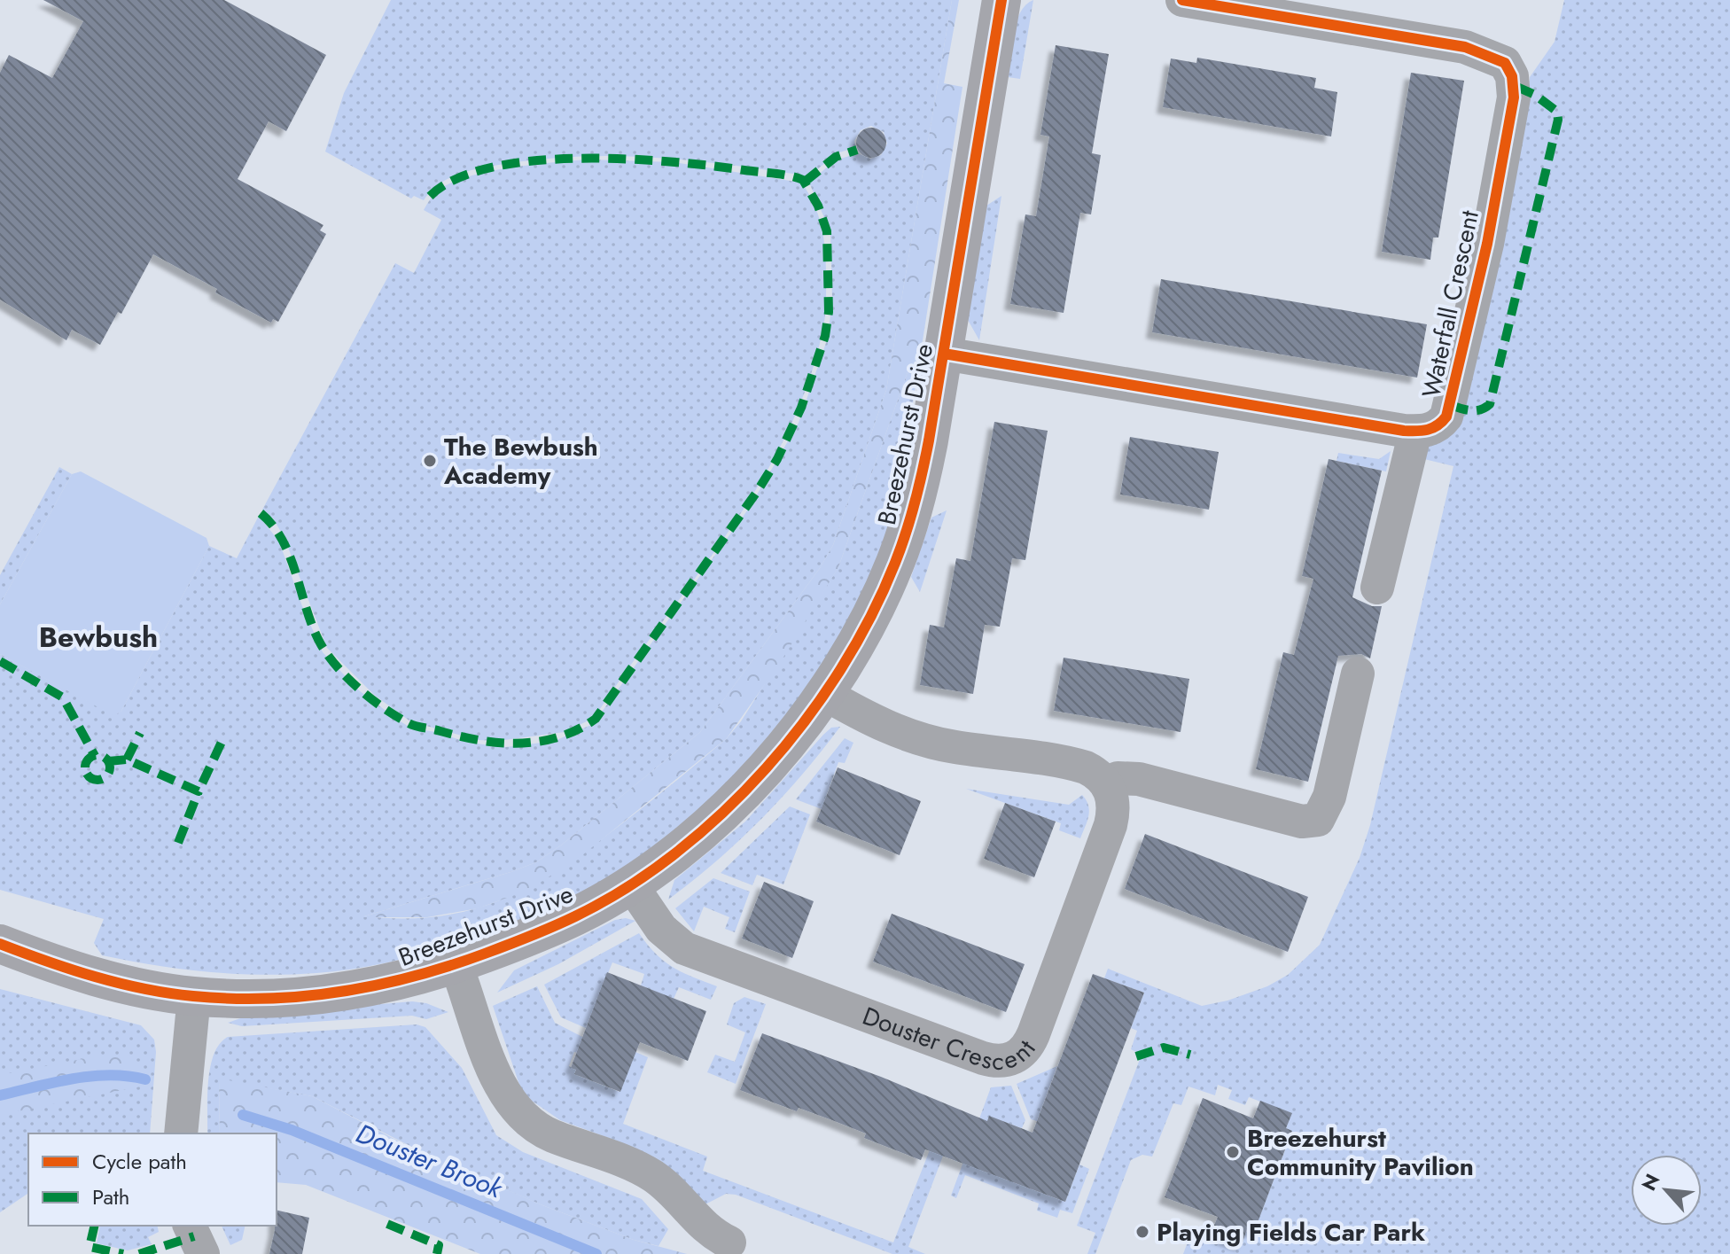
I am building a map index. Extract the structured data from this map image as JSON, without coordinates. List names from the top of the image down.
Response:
{
  "streets": {
    "street": ["Waterfall Crescent", "Breezehurst Drive", "Douster Crescent"]
  },
  "crossings": [
    ["Waterfall Crescent", "Breezehurst Drive"],
    ["Breezehurst Drive", "Douster Crescent"]
  ],
  "districts": ["Bewbush"],
  "water": ["Douster Brook"],
  "places": ["The Bewbush Academy", "Breezehurst Community Pavilion", "Playing Fields Car Park"],
  "legend": ["Cycle path", "Path"],
  "north": "top left"
}
